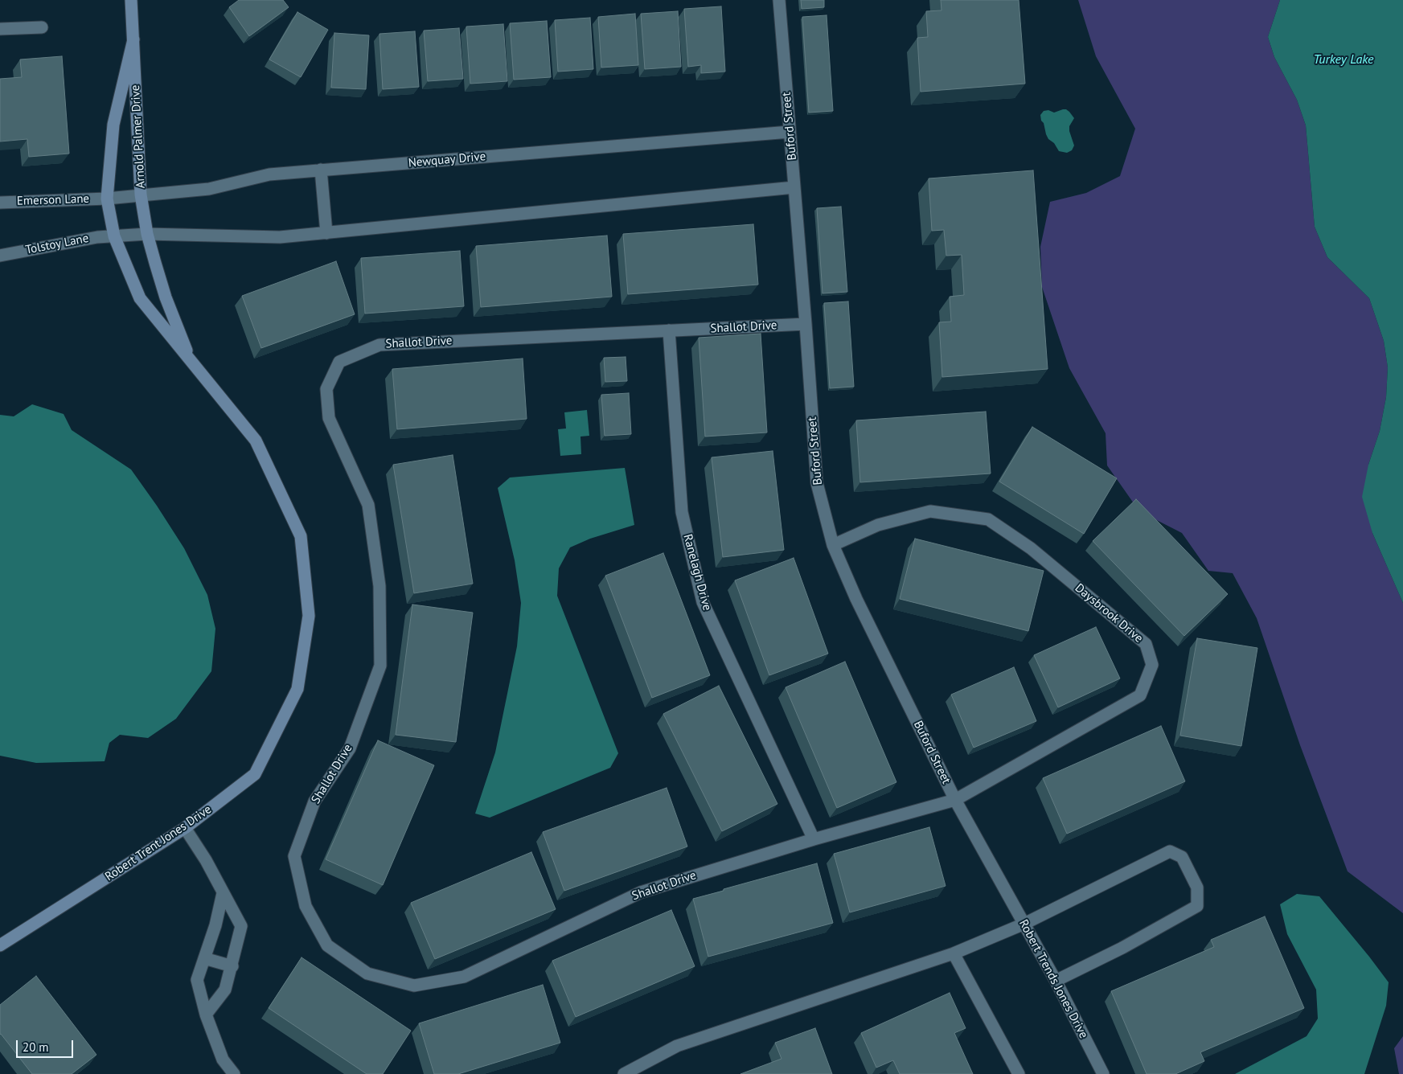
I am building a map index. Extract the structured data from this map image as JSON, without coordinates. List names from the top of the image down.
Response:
{
  "streets": {
    "street": [
      "Buford Street",
      "Arnold Palmer Drive",
      "Newquay Drive",
      "Emerson Lane",
      "Tolstoy Lane",
      "Shallot Drive",
      "Ranelagh Drive",
      "Daysbrook Drive",
      "Robert Trent Jones Drive",
      "Robert Trends Jones Drive"
    ]
  },
  "crossings": [
    ["Buford Street", "Newquay Drive"],
    ["Buford Street", "Shallot Drive"],
    ["Buford Street", "Daysbrook Drive"],
    ["Buford Street", "Robert Trends Jones Drive"],
    ["Arnold Palmer Drive", "Newquay Drive"],
    ["Arnold Palmer Drive", "Emerson Lane"],
    ["Arnold Palmer Drive", "Robert Trent Jones Drive"],
    ["Newquay Drive", "Emerson Lane"],
    ["Newquay Drive", "Robert Trent Jones Drive"],
    ["Emerson Lane", "Robert Trent Jones Drive"],
    ["Tolstoy Lane", "Robert Trent Jones Drive"],
    ["Shallot Drive", "Ranelagh Drive"],
    ["Shallot Drive", "Daysbrook Drive"]
  ],
  "water": ["Turkey Lake"],
  "scale_bar": "20 m"
}
